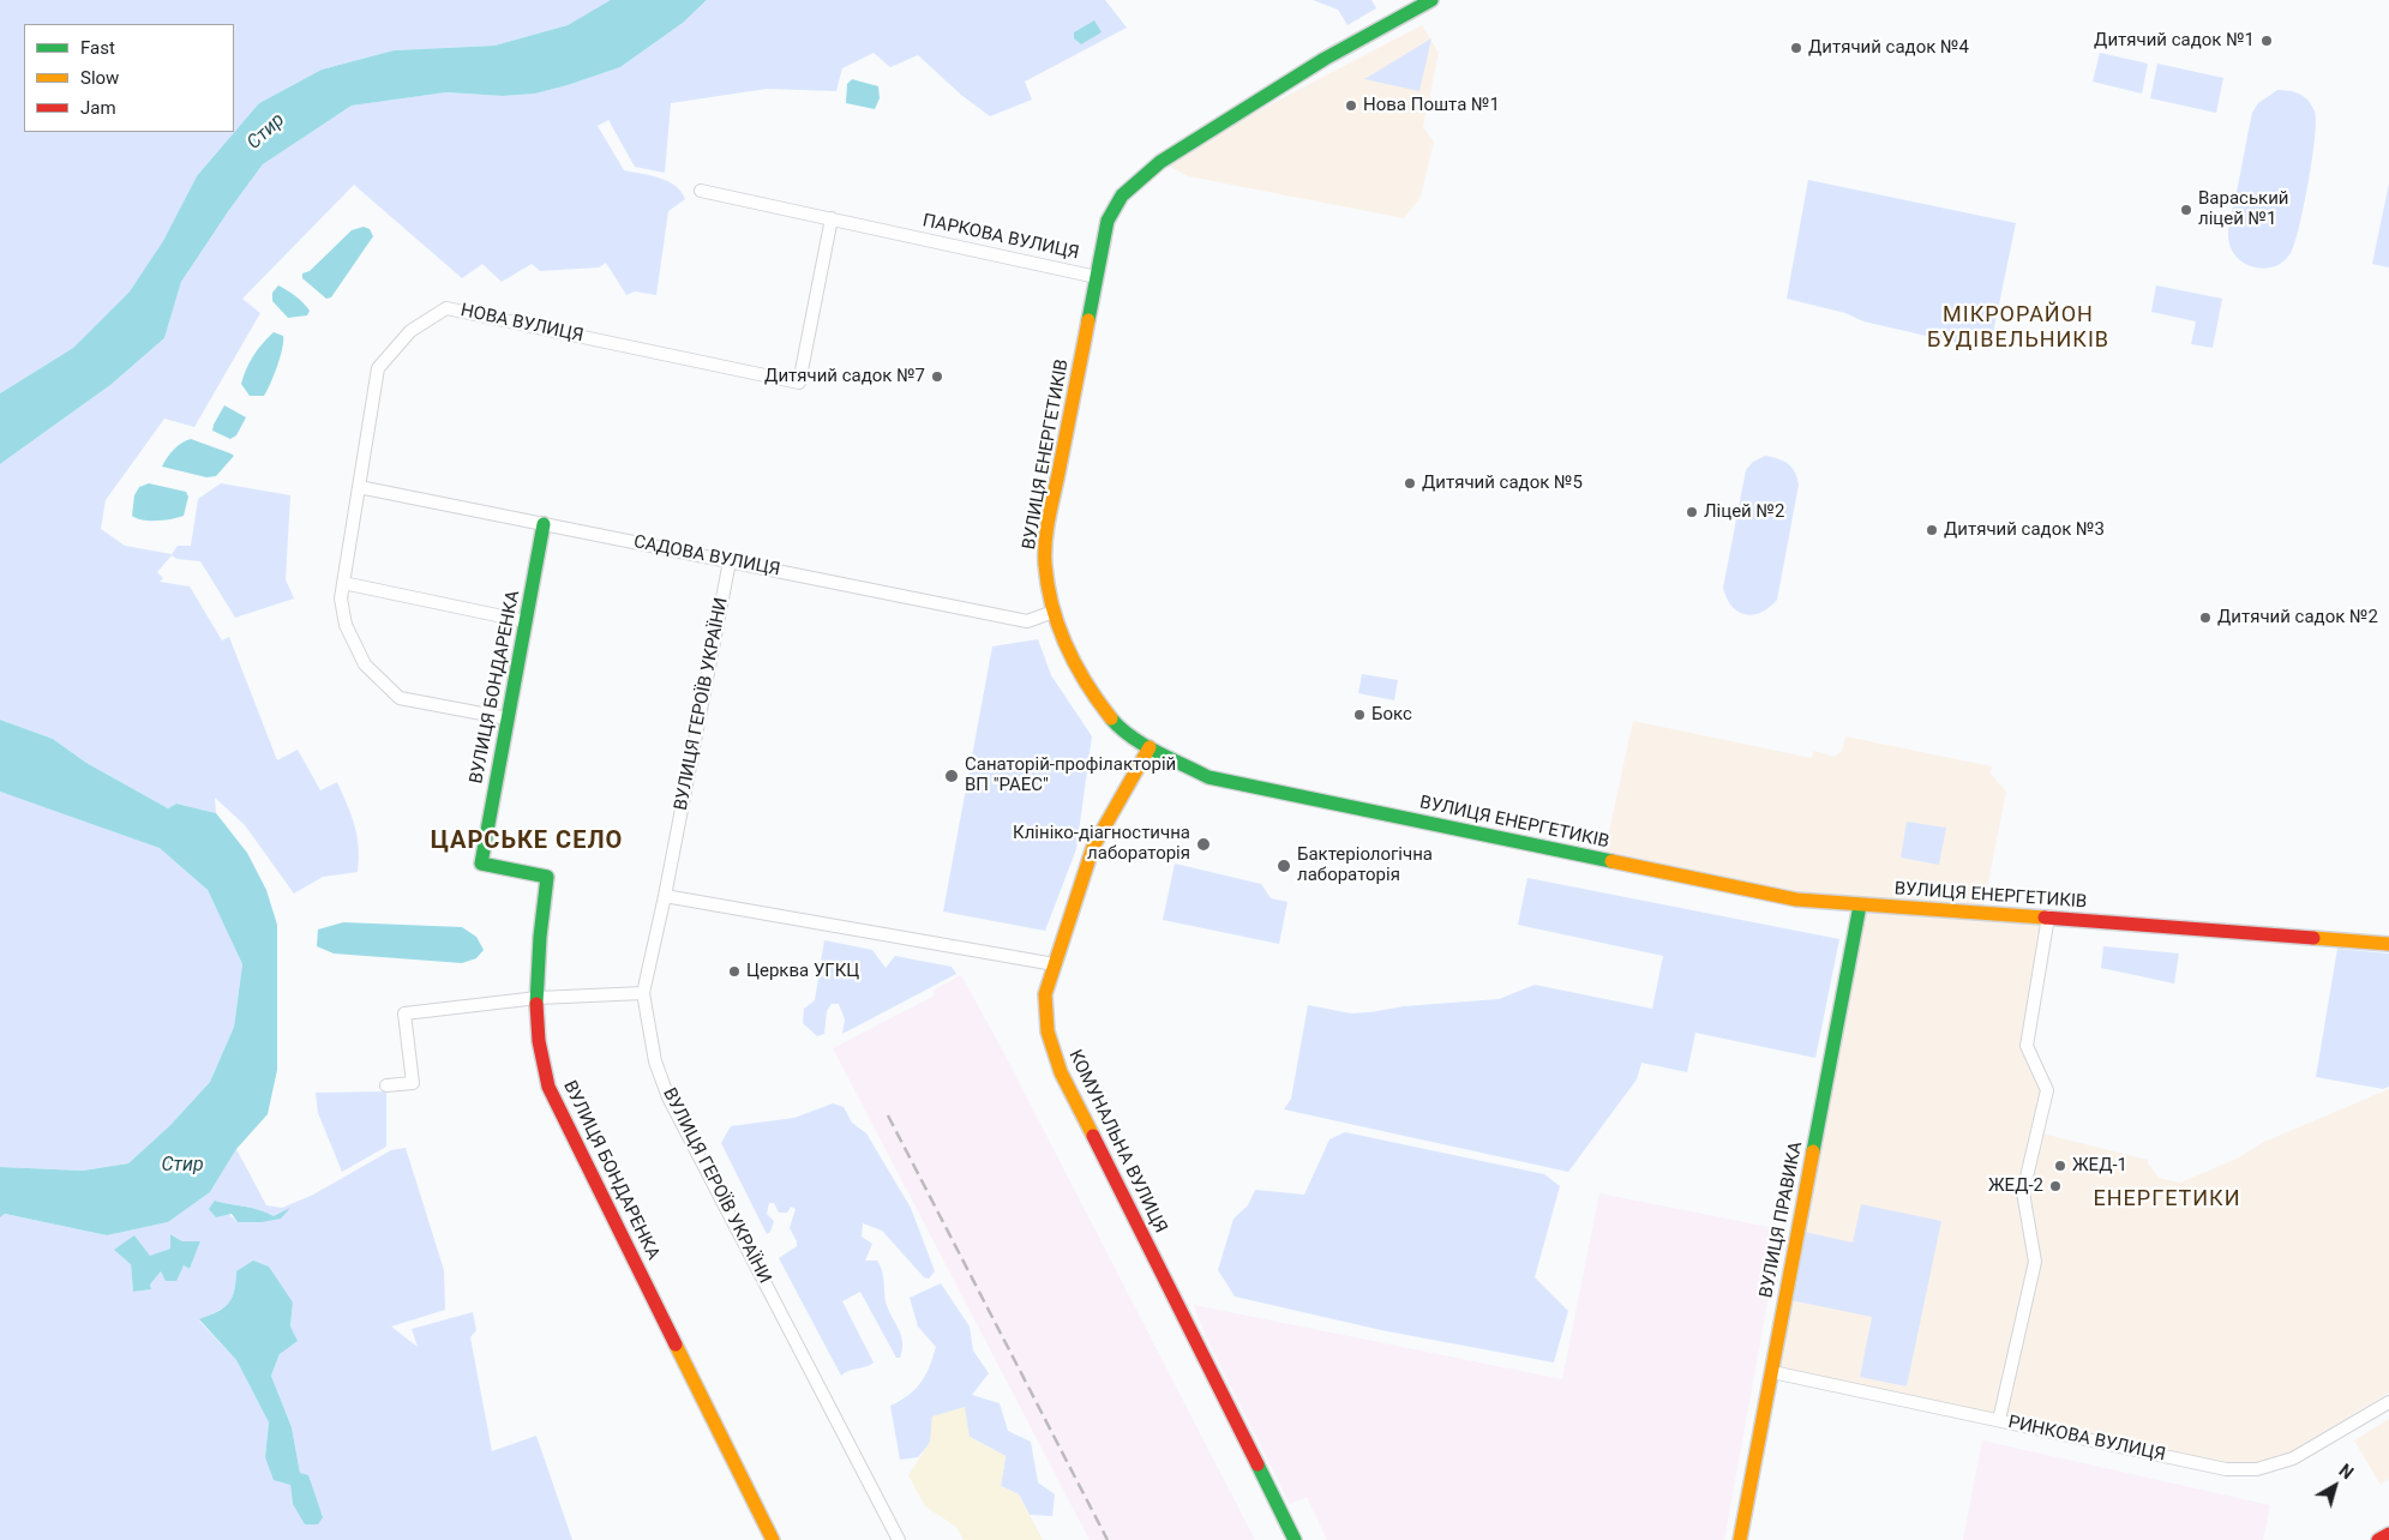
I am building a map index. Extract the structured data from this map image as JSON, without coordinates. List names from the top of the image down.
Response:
{
  "streets": {
    "street": [
      "ПАРКОВА ВУЛИЦЯ",
      "НОВА ВУЛИЦЯ",
      "ВУЛИЦЯ ЕНЕРГЕТИКІВ",
      "САДОВА ВУЛИЦЯ",
      "ВУЛИЦЯ БОНДАРЕНКА",
      "ВУЛИЦЯ ГЕРОЇВ УКРАЇНИ",
      "КОМУНАЛЬНА ВУЛИЦЯ",
      "ВУЛИЦЯ ПРАВИКА",
      "РИНКОВА ВУЛИЦЯ"
    ]
  },
  "crossings": [
    ["ПАРКОВА ВУЛИЦЯ", "НОВА ВУЛИЦЯ"],
    ["ПАРКОВА ВУЛИЦЯ", "ВУЛИЦЯ ЕНЕРГЕТИКІВ"],
    ["НОВА ВУЛИЦЯ", "САДОВА ВУЛИЦЯ"],
    ["НОВА ВУЛИЦЯ", "ВУЛИЦЯ БОНДАРЕНКА"],
    ["ВУЛИЦЯ ЕНЕРГЕТИКІВ", "САДОВА ВУЛИЦЯ"],
    ["ВУЛИЦЯ ЕНЕРГЕТИКІВ", "КОМУНАЛЬНА ВУЛИЦЯ"],
    ["ВУЛИЦЯ ЕНЕРГЕТИКІВ", "ВУЛИЦЯ ПРАВИКА"],
    ["САДОВА ВУЛИЦЯ", "ВУЛИЦЯ БОНДАРЕНКА"],
    ["САДОВА ВУЛИЦЯ", "ВУЛИЦЯ ГЕРОЇВ УКРАЇНИ"],
    ["ВУЛИЦЯ ПРАВИКА", "РИНКОВА ВУЛИЦЯ"]
  ],
  "districts": ["МІКРОРАЙОН БУДІВЕЛЬНИКІВ", "ЦАРСЬКЕ СЕЛО", "ЕНЕРГЕТИКИ"],
  "water": ["Стир"],
  "places": [
    "Дитячий садок №1",
    "Дитячий садок №4",
    "Нова Пошта №1",
    "Вараський ліцей №1",
    "Дитячий садок №7",
    "Дитячий садок №5",
    "Ліцей №2",
    "Дитячий садок №3",
    "Дитячий садок №2",
    "Бокс",
    "Санаторій-профілакторій ВП \"РАЕС\"",
    "Клініко-діагностична лабораторія",
    "Бактеріологічна лабораторія",
    "Церква УГКЦ",
    "ЖЕД-1",
    "ЖЕД-2"
  ],
  "legend": ["Fast", "Slow", "Jam"],
  "north": "top right"
}
